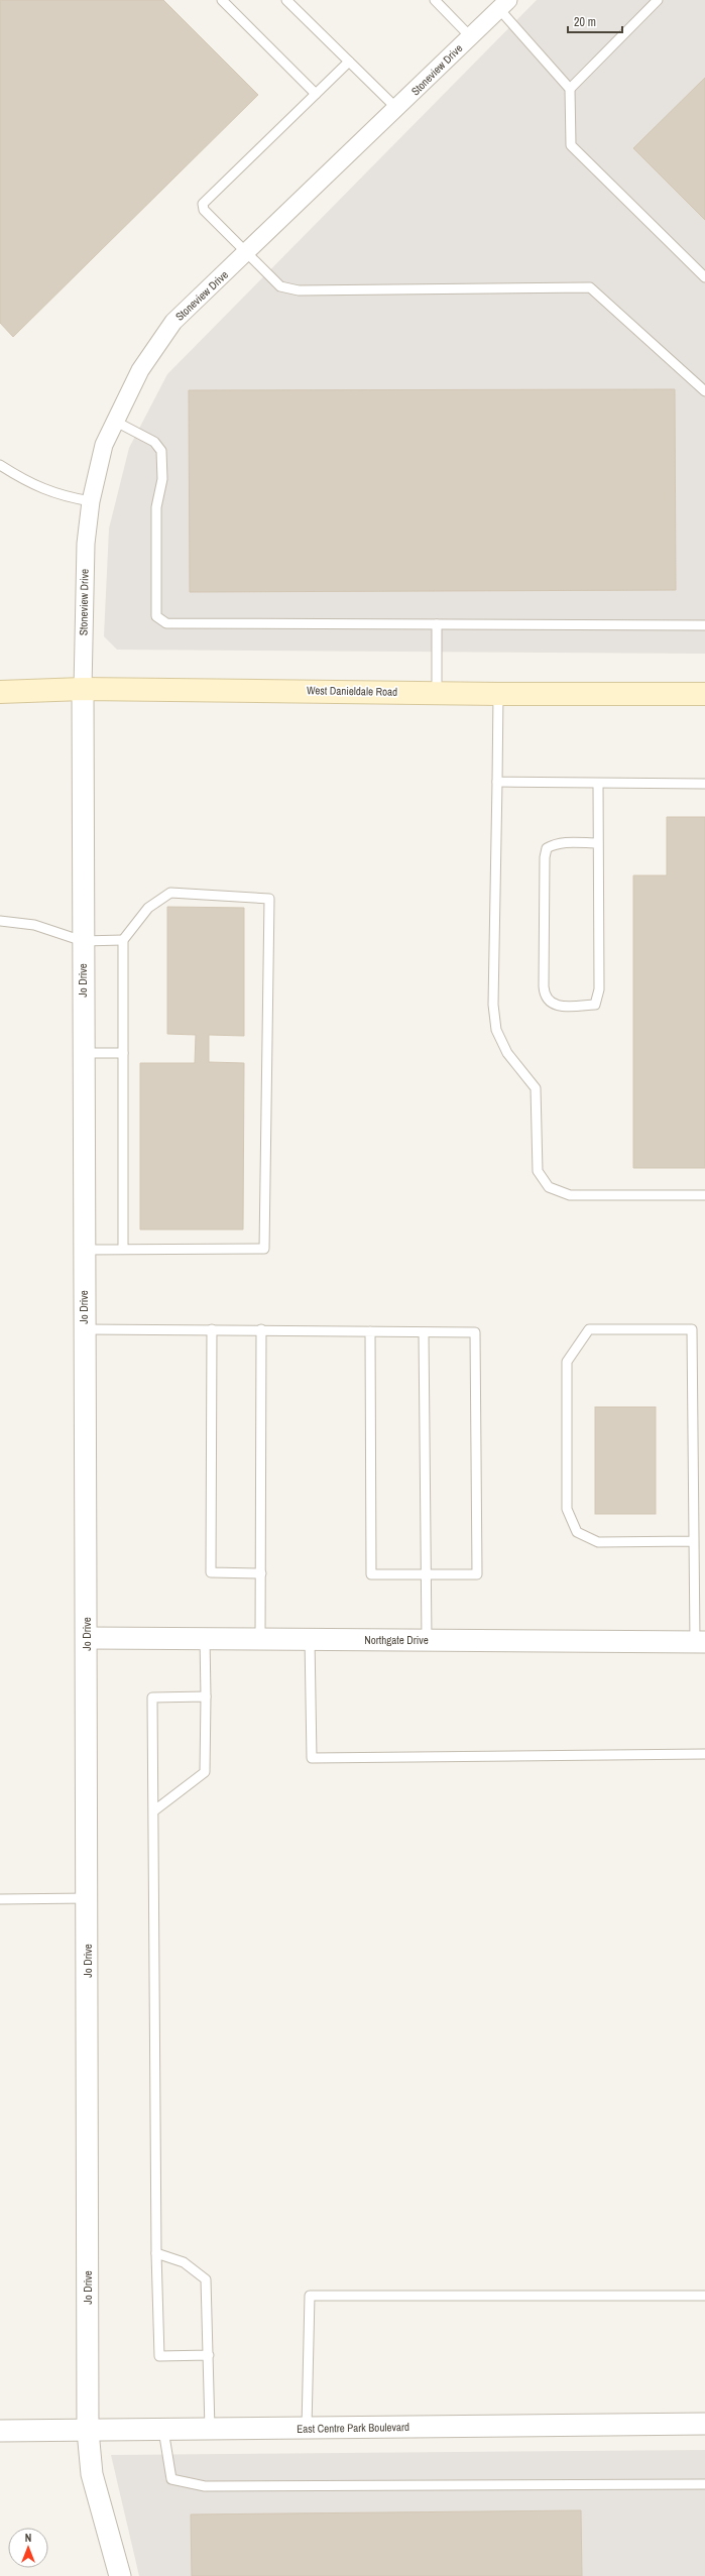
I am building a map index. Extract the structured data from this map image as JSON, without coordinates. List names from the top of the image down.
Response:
{
  "streets": {
    "main road": ["West Danieldale Road"],
    "street": [
      "Stoneview Drive",
      "Jo Drive",
      "Northgate Drive",
      "East Centre Park Boulevard"
    ]
  },
  "crossings": [
    ["Stoneview Drive", "West Danieldale Road"],
    ["Stoneview Drive", "Jo Drive"],
    ["West Danieldale Road", "Jo Drive"],
    ["Jo Drive", "Northgate Drive"],
    ["Jo Drive", "East Centre Park Boulevard"]
  ],
  "scale_bar": "20 m",
  "north": "top"
}
